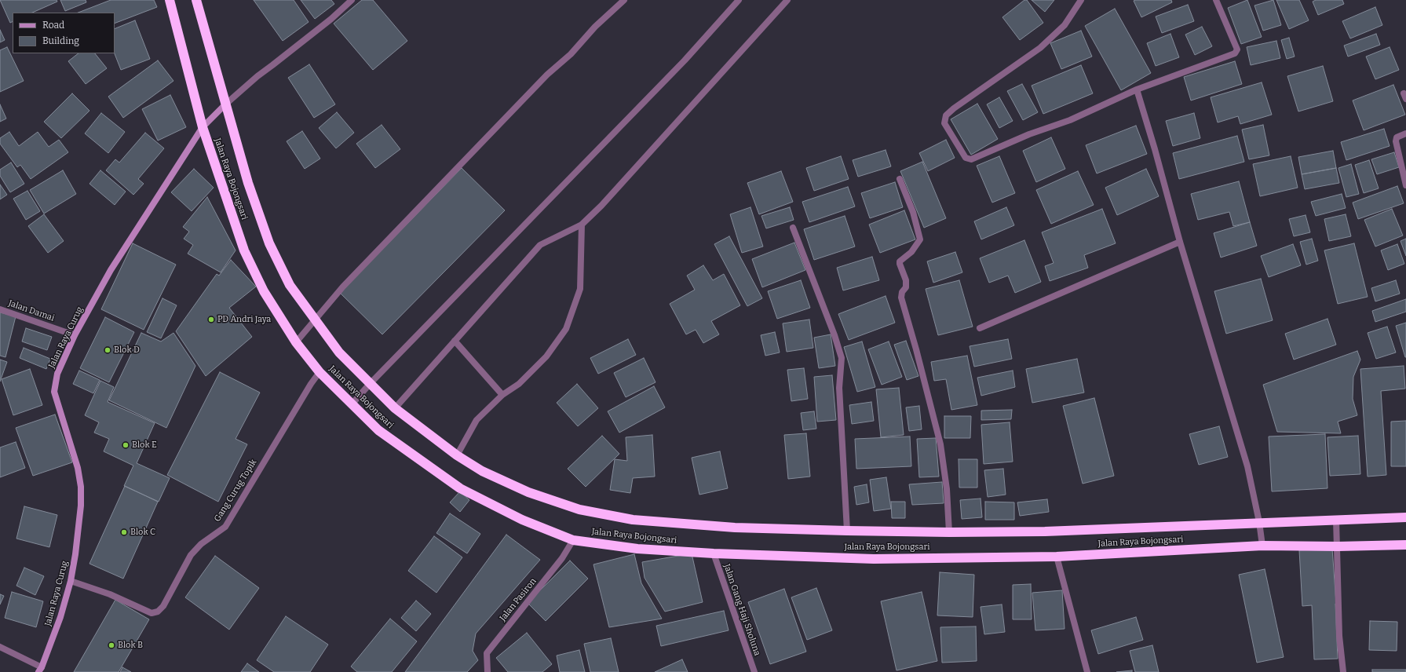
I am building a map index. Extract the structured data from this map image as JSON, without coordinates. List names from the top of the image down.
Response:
{
  "streets": {
    "highway": ["Jalan Raya Bojongsari"],
    "main road": ["Jalan Raya Curug"],
    "street": [
      "Jalan Damai",
      "Gang Curug Topik",
      "Jalan Pasiron",
      "Jalan Gang Haji Sholuna"
    ]
  },
  "crossings": [
    ["Jalan Raya Bojongsari", "Jalan Raya Curug"],
    ["Jalan Raya Bojongsari", "Gang Curug Topik"],
    ["Jalan Raya Bojongsari", "Jalan Pasiron"],
    ["Jalan Raya Bojongsari", "Jalan Gang Haji Sholuna"],
    ["Jalan Damai", "Jalan Raya Curug"],
    ["Jalan Raya Curug", "Gang Curug Topik"]
  ],
  "places": [
    "PD Andri Jaya",
    "Blok D",
    "Blok E",
    "Blok C",
    "Blok B"
  ],
  "legend": ["Road", "Building"]
}
